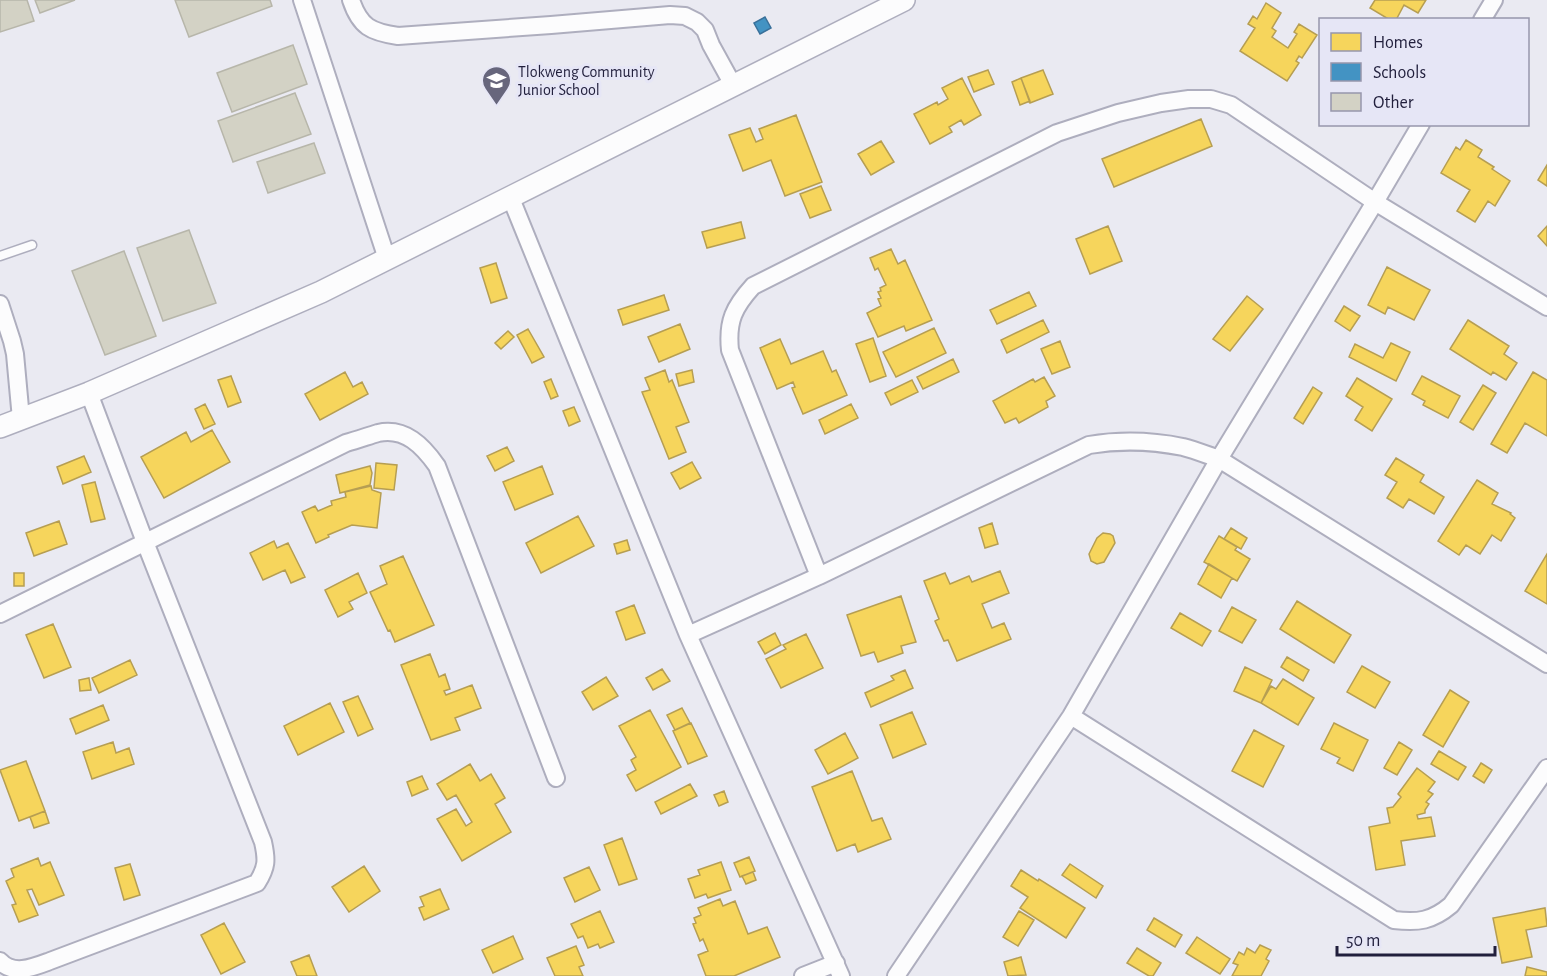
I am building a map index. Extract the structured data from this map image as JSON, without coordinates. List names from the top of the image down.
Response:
{
  "places": {
    "school or university": ["Tlokweng Community Junior School"]
  },
  "legend": ["Homes", "Schools", "Other"],
  "scale_bar": "50 m"
}
